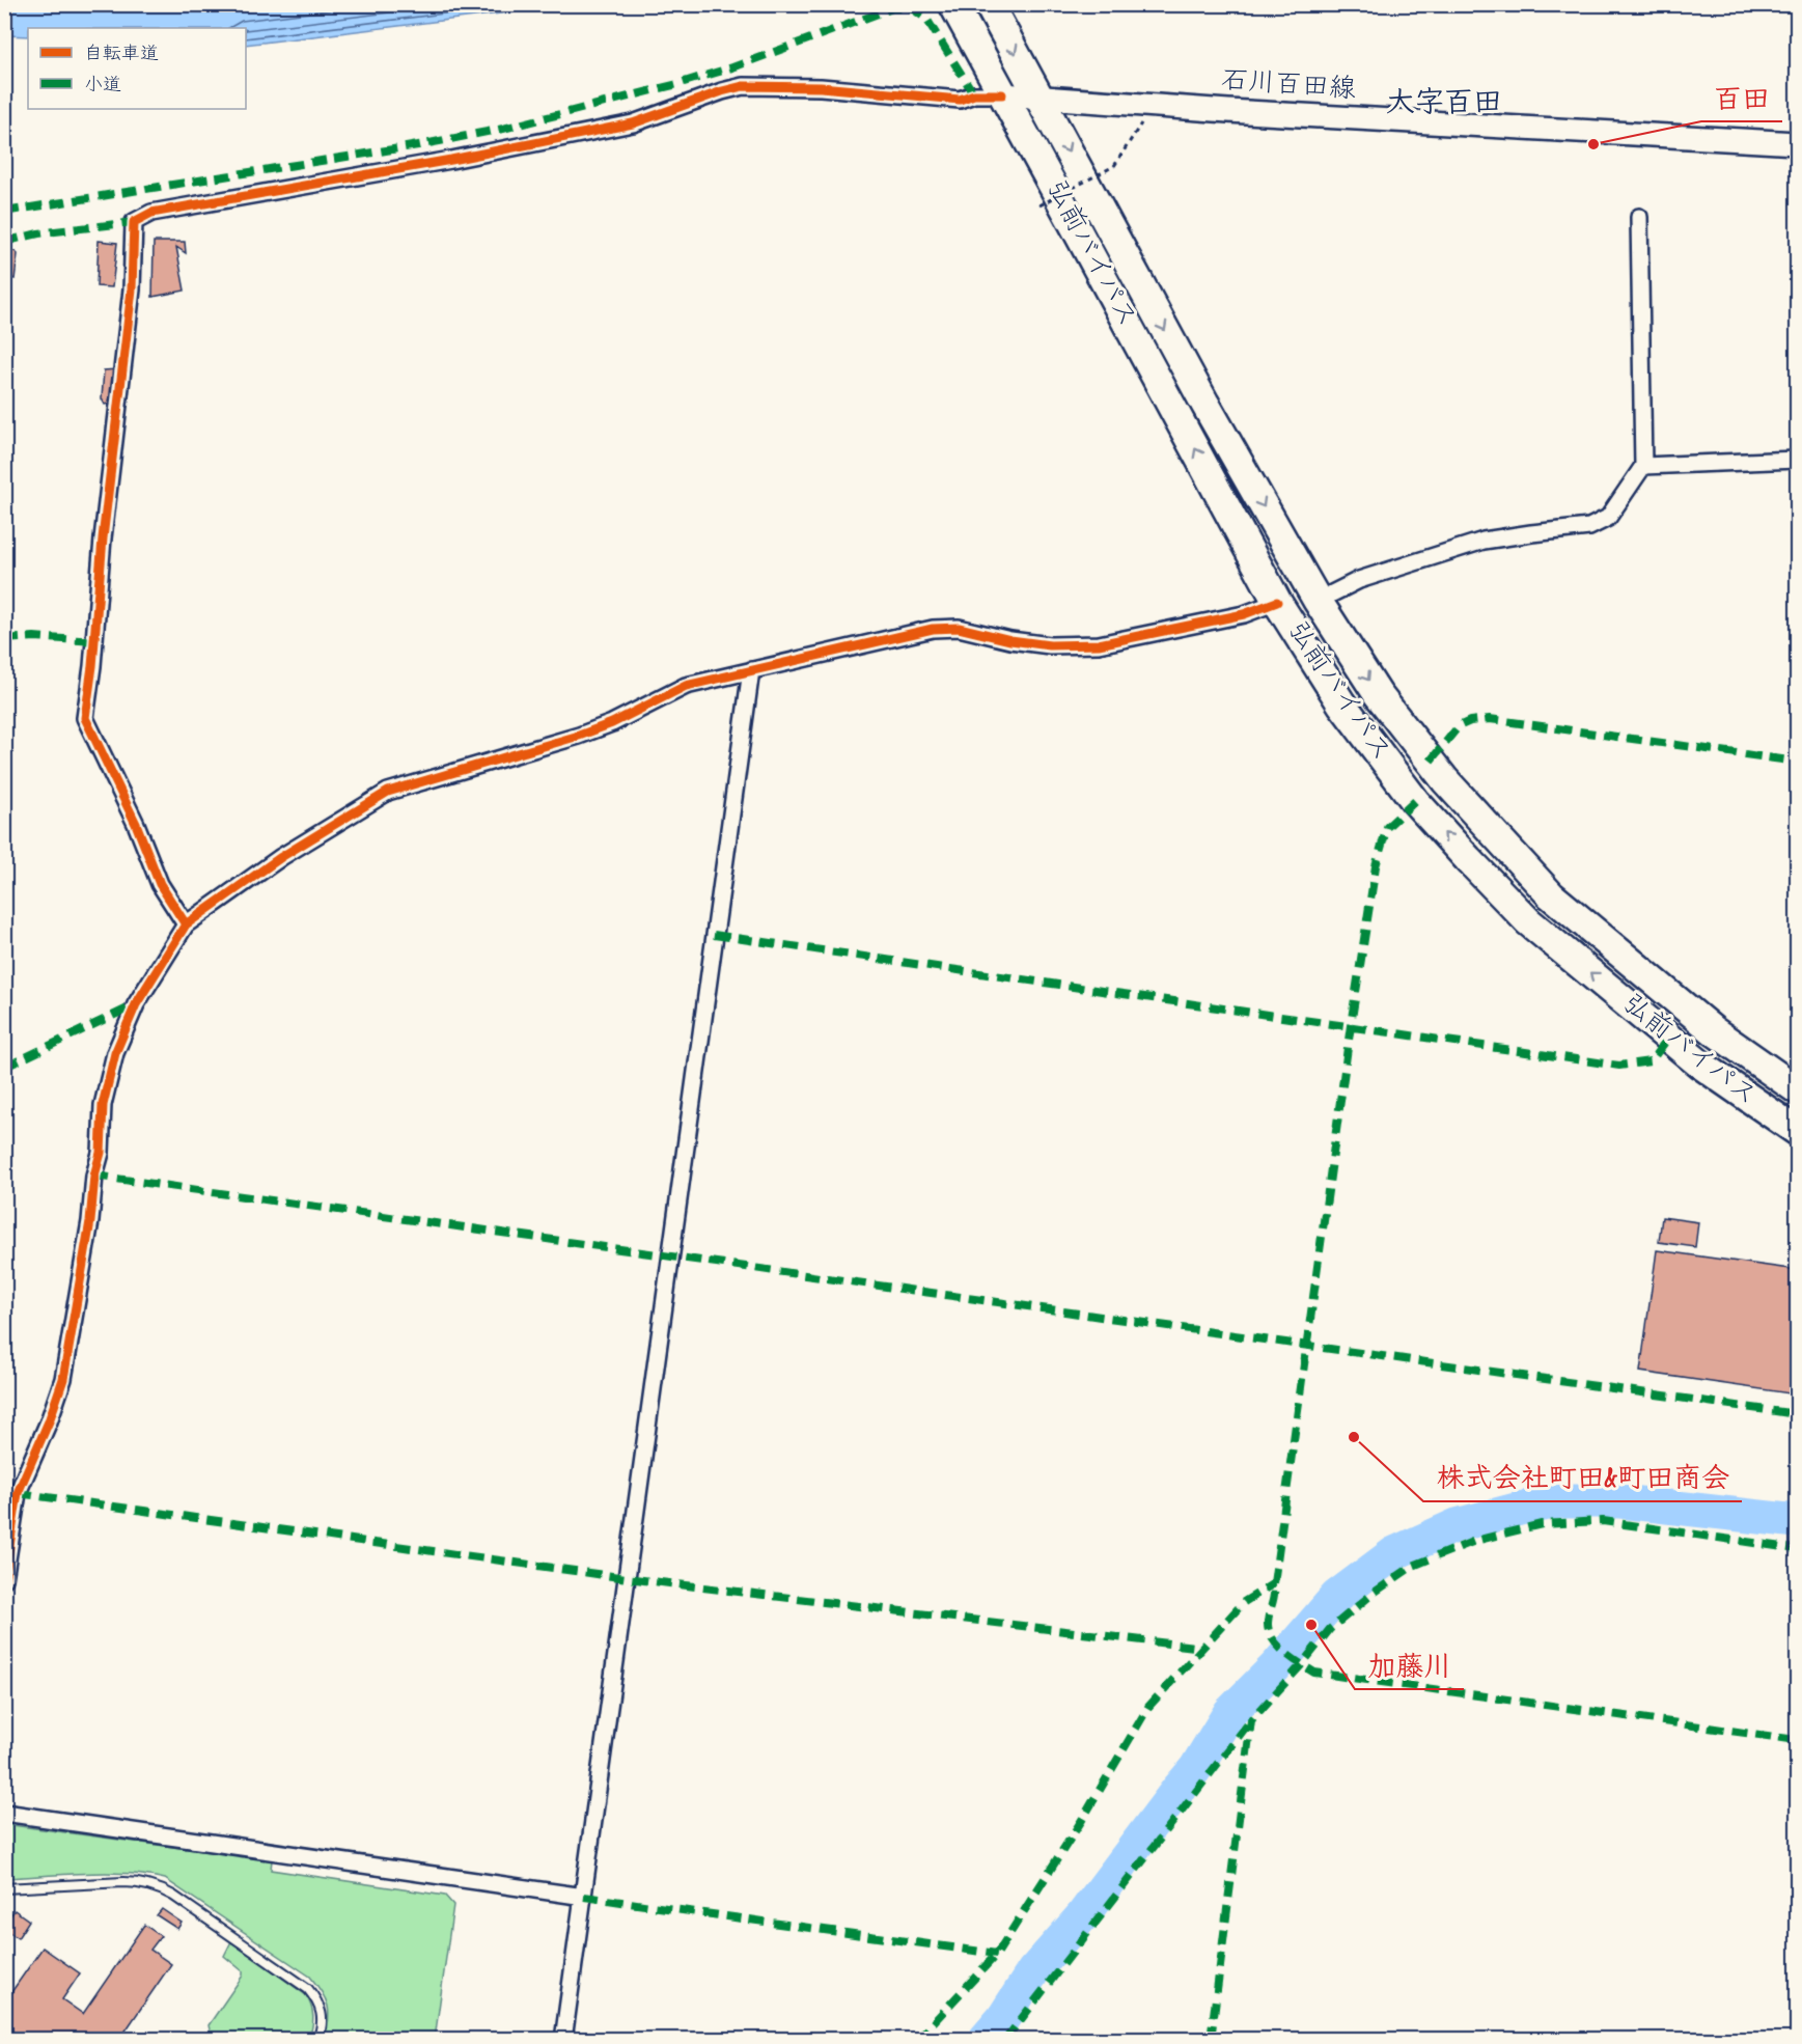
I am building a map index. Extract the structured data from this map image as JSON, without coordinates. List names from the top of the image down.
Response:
{
  "streets": {
    "highway": ["弘前バイパス"],
    "main road": ["石川百田線"]
  },
  "crossings": [
    ["石川百田線", "弘前バイパス"]
  ],
  "districts": ["大字百田"],
  "places": ["百田", "株式会社町田&町田商会", "加藤川"],
  "legend": ["自転車道", "小道"]
}
